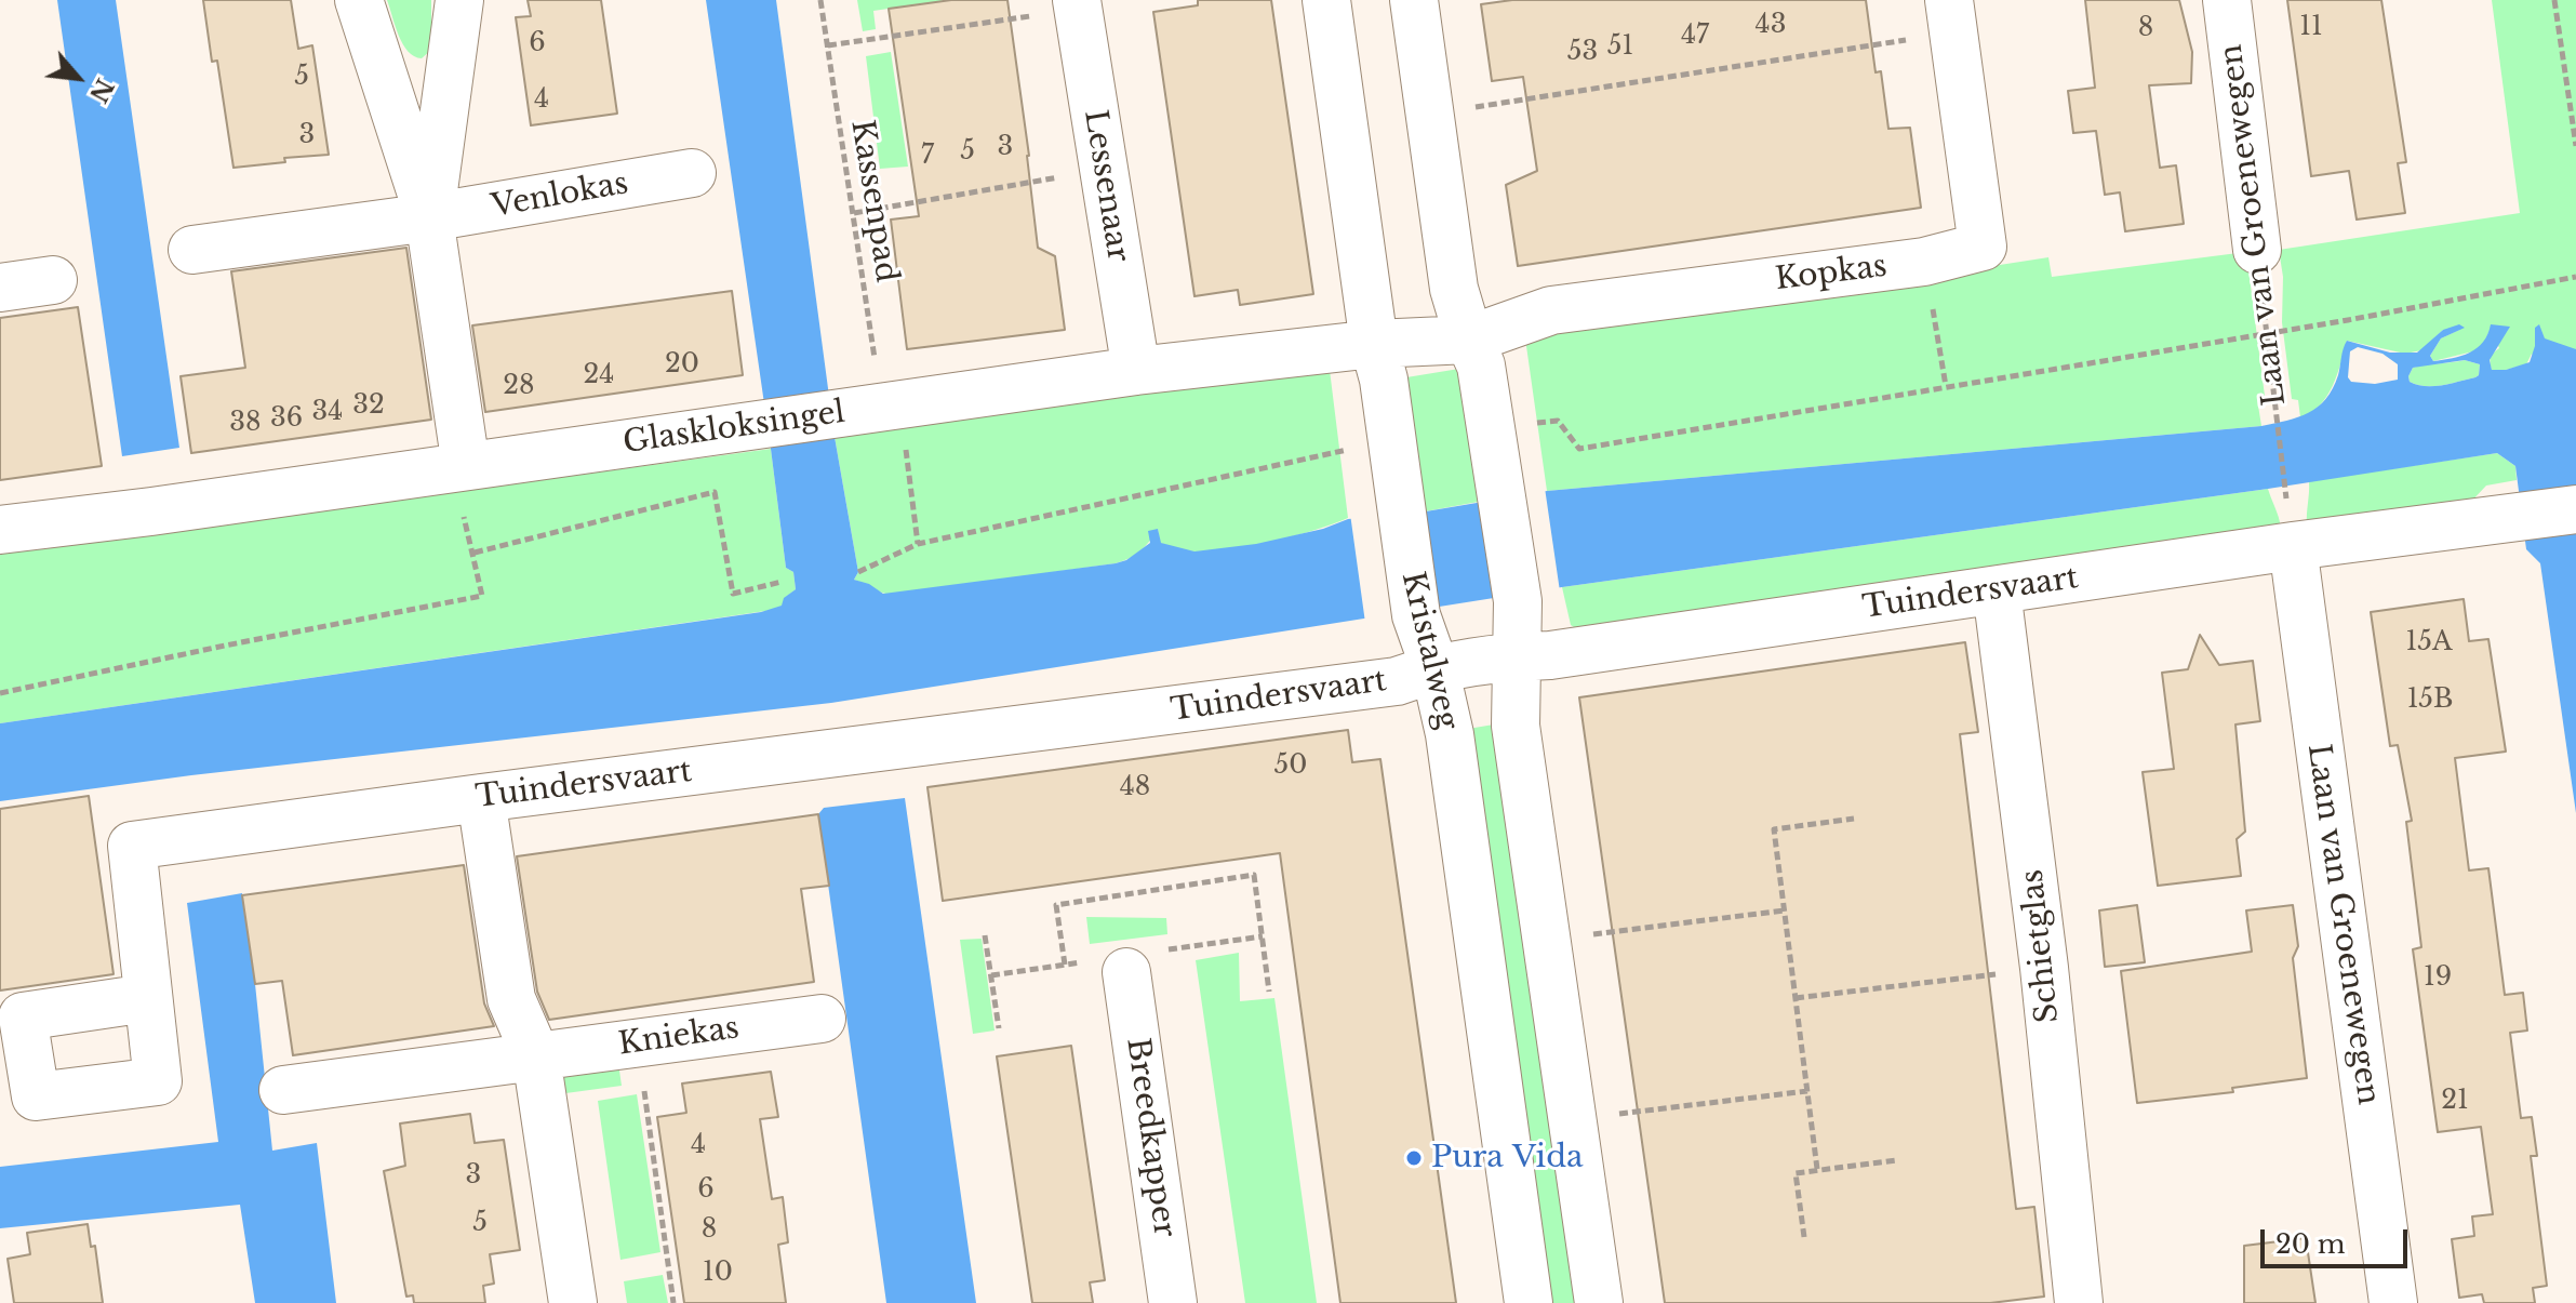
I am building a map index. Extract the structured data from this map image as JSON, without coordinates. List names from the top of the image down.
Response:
{
  "streets": {
    "street": [
      "Lessenaar",
      "Venlokas",
      "Laan van Groenewegen",
      "Kopkas",
      "Glaskloksingel",
      "Tuindersvaart",
      "Kristalweg",
      "Schietglas",
      "Kniekas",
      "Breedkapper"
    ],
    "path": ["Kassenpad"]
  },
  "crossings": [
    ["Lessenaar", "Glaskloksingel"],
    ["Kassenpad", "Glaskloksingel"],
    ["Laan van Groenewegen", "Tuindersvaart"],
    ["Kopkas", "Glaskloksingel"],
    ["Glaskloksingel", "Kristalweg"],
    ["Tuindersvaart", "Kristalweg"],
    ["Tuindersvaart", "Schietglas"]
  ],
  "places": ["Pura Vida"],
  "house_numbers": [
    "43",
    "11",
    "8",
    "47",
    "6",
    "51",
    "53",
    "5",
    "4",
    "3",
    "3",
    "5",
    "7",
    "20",
    "24",
    "28",
    "32",
    "34",
    "36",
    "38",
    "15A",
    "15B",
    "50",
    "48",
    "19",
    "21",
    "4",
    "3",
    "6",
    "5",
    "8",
    "10"
  ],
  "scale_bar": "20 m",
  "north": "bottom right"
}
